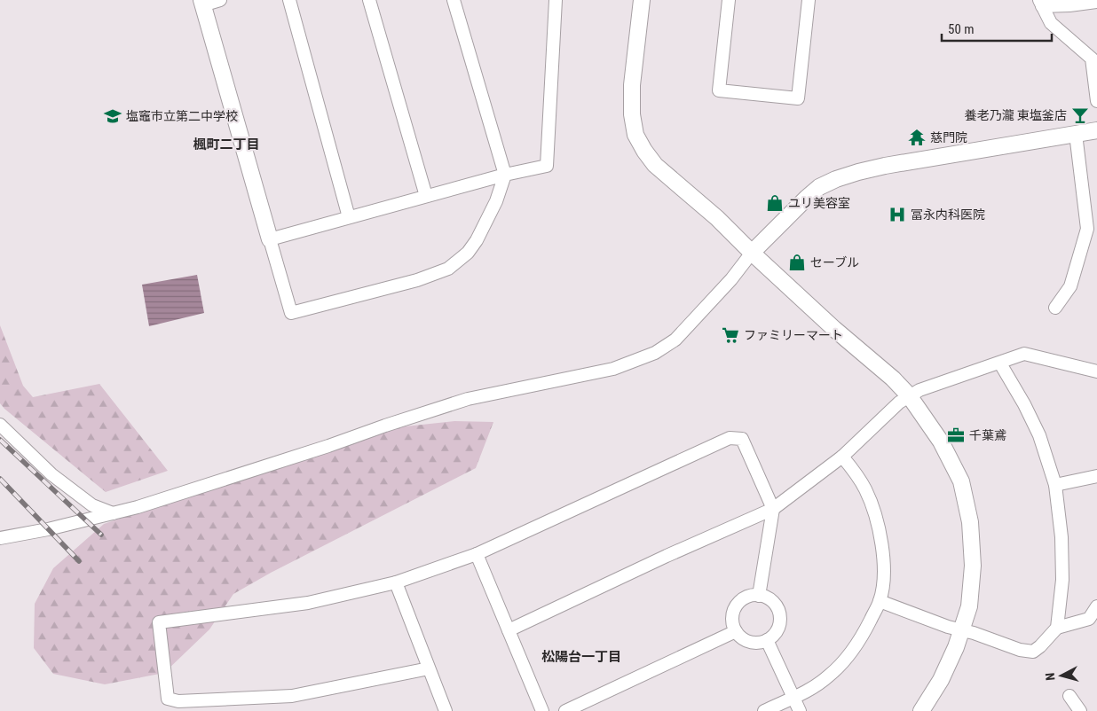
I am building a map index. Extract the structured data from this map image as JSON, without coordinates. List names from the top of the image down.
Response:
{
  "districts": ["楓町二丁目", "松陽台一丁目"],
  "places": {
    "bar": ["養老乃瀧 東塩釜店"],
    "school or university": ["塩竈市立第二中学校"],
    "temple": ["慈門院"],
    "shop": ["ユリ美容室", "セーブル"],
    "hospital": ["冨永内科医院"],
    "supermarket": ["ファミリーマート"],
    "office": ["千葉鳶"]
  },
  "scale_bar": "50 m",
  "north": "left"
}
